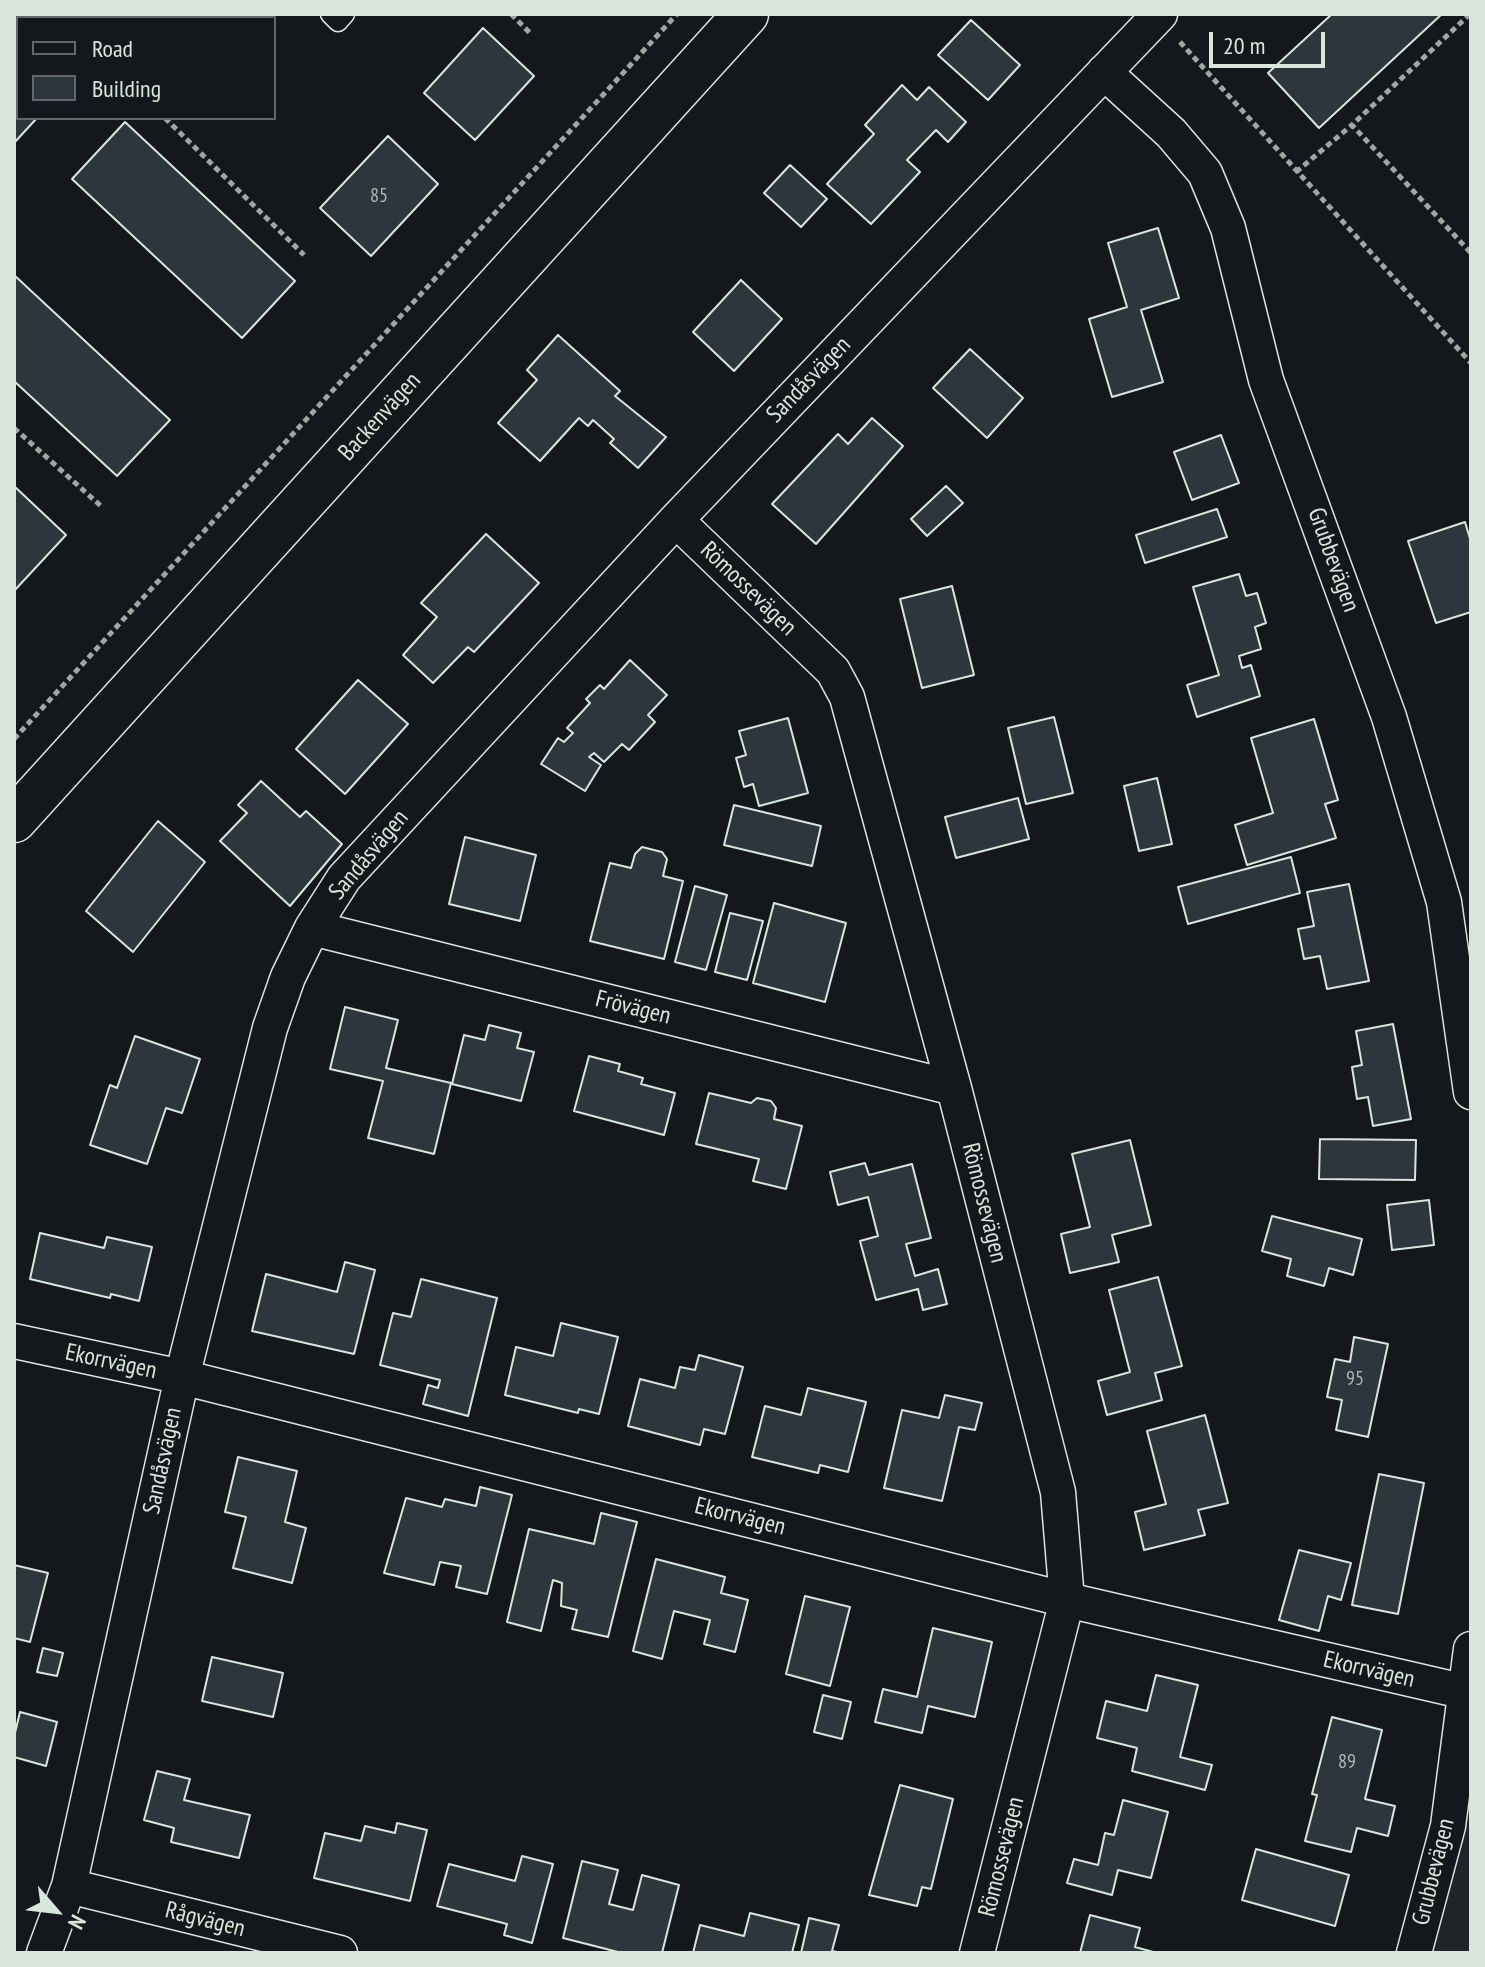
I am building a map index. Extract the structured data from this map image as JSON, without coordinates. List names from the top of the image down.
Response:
{
  "streets": {
    "street": [
      "Sandåsvägen",
      "Backenvägen",
      "Grubbevägen",
      "Römossevägen",
      "Frövägen",
      "Ekorrvägen",
      "Rågvägen"
    ]
  },
  "crossings": [
    ["Sandåsvägen", "Grubbevägen"],
    ["Sandåsvägen", "Römossevägen"],
    ["Sandåsvägen", "Frövägen"],
    ["Sandåsvägen", "Ekorrvägen"],
    ["Sandåsvägen", "Rågvägen"],
    ["Grubbevägen", "Ekorrvägen"],
    ["Römossevägen", "Frövägen"],
    ["Römossevägen", "Ekorrvägen"]
  ],
  "house_numbers": ["85", "95", "89"],
  "legend": ["Road", "Building"],
  "scale_bar": "20 m",
  "north": "bottom right"
}
